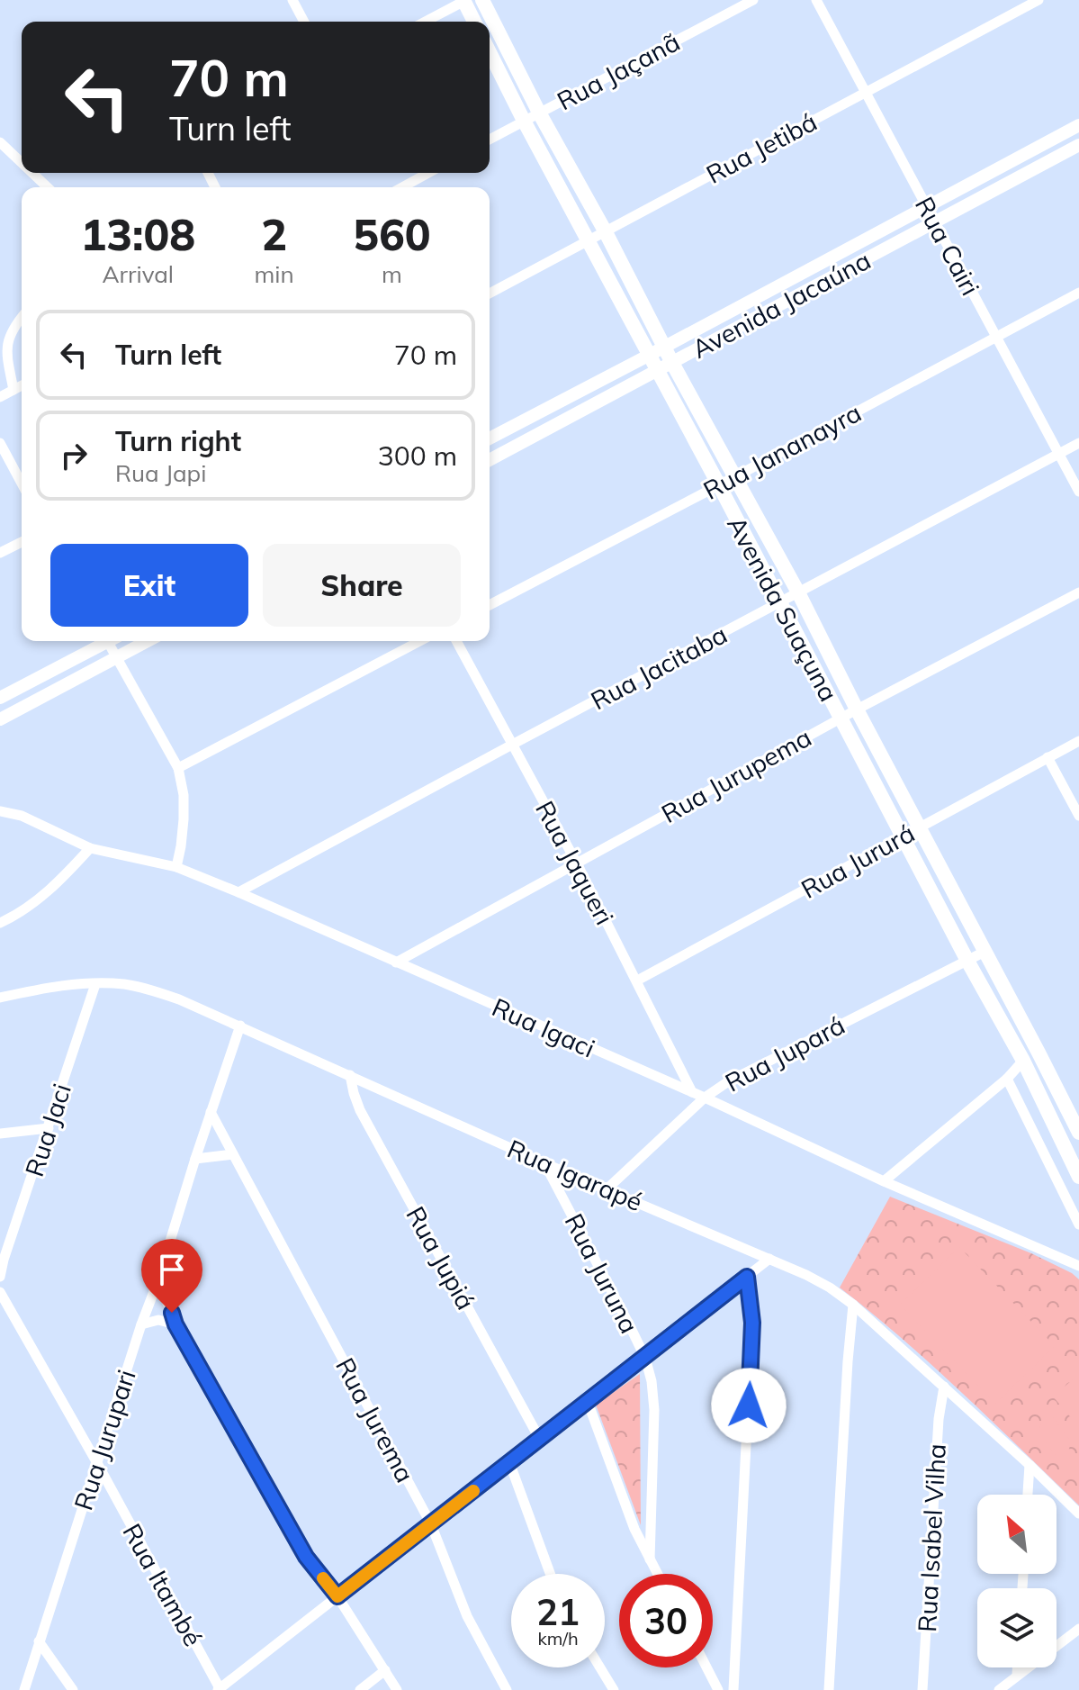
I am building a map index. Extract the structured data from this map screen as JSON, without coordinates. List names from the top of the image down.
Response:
{
  "streets": {
    "main road": ["Avenida Suaçuna"],
    "street": [
      "Rua Jaçanã",
      "Rua Jetibá",
      "Rua Cairi",
      "Avenida Jacaúna",
      "Rua Jananayra",
      "Rua Jacitaba",
      "Rua Jurupema",
      "Rua Jururá",
      "Rua Jaqueri",
      "Rua Igaci",
      "Rua Jupará",
      "Rua Jaci",
      "Rua Igarapé",
      "Rua Jupiá",
      "Rua Juruna",
      "Rua Jurema",
      "Rua Jurupari",
      "Rua Isabel Vilha",
      "Rua Itambé"
    ]
  },
  "crossings": [
    ["Rua Jaçanã", "Avenida Suaçuna"],
    ["Rua Jetibá", "Rua Cairi"],
    ["Rua Jetibá", "Avenida Suaçuna"],
    ["Rua Cairi", "Avenida Jacaúna"],
    ["Rua Cairi", "Rua Jananayra"],
    ["Rua Cairi", "Rua Jacitaba"],
    ["Avenida Jacaúna", "Avenida Suaçuna"],
    ["Rua Jananayra", "Avenida Suaçuna"],
    ["Avenida Suaçuna", "Rua Jacitaba"],
    ["Avenida Suaçuna", "Rua Jurupema"],
    ["Avenida Suaçuna", "Rua Jururá"],
    ["Avenida Suaçuna", "Rua Jupará"],
    ["Rua Jacitaba", "Rua Jaqueri"],
    ["Rua Jacitaba", "Rua Igaci"],
    ["Rua Jurupema", "Rua Jaqueri"],
    ["Rua Jurupema", "Rua Igaci"],
    ["Rua Jururá", "Rua Jaqueri"],
    ["Rua Jaqueri", "Rua Igaci"],
    ["Rua Igaci", "Rua Jupará"],
    ["Rua Jupará", "Rua Igarapé"],
    ["Rua Jaci", "Rua Igarapé"],
    ["Rua Igarapé", "Rua Jupiá"],
    ["Rua Igarapé", "Rua Juruna"],
    ["Rua Igarapé", "Rua Jurupari"],
    ["Rua Igarapé", "Rua Isabel Vilha"],
    ["Rua Jurema", "Rua Jurupari"],
    ["Rua Jurupari", "Rua Itambé"]
  ],
  "north": "top left",
  "page": {
    "turn": ["70 m", "Turn left"],
    "eta": [
      "13:08",
      "Arrival",
      "2",
      "min",
      "560",
      "m"
    ],
    "list": [
      {
        "name": "Turn left",
        "value": "70 m"
      },
      {
        "name": "Turn right",
        "note": "Rua Japi",
        "value": "300 m"
      }
    ],
    "buttons": ["Exit", "Share"],
    "speed": "21 km/h",
    "limit": "30"
  }
}
